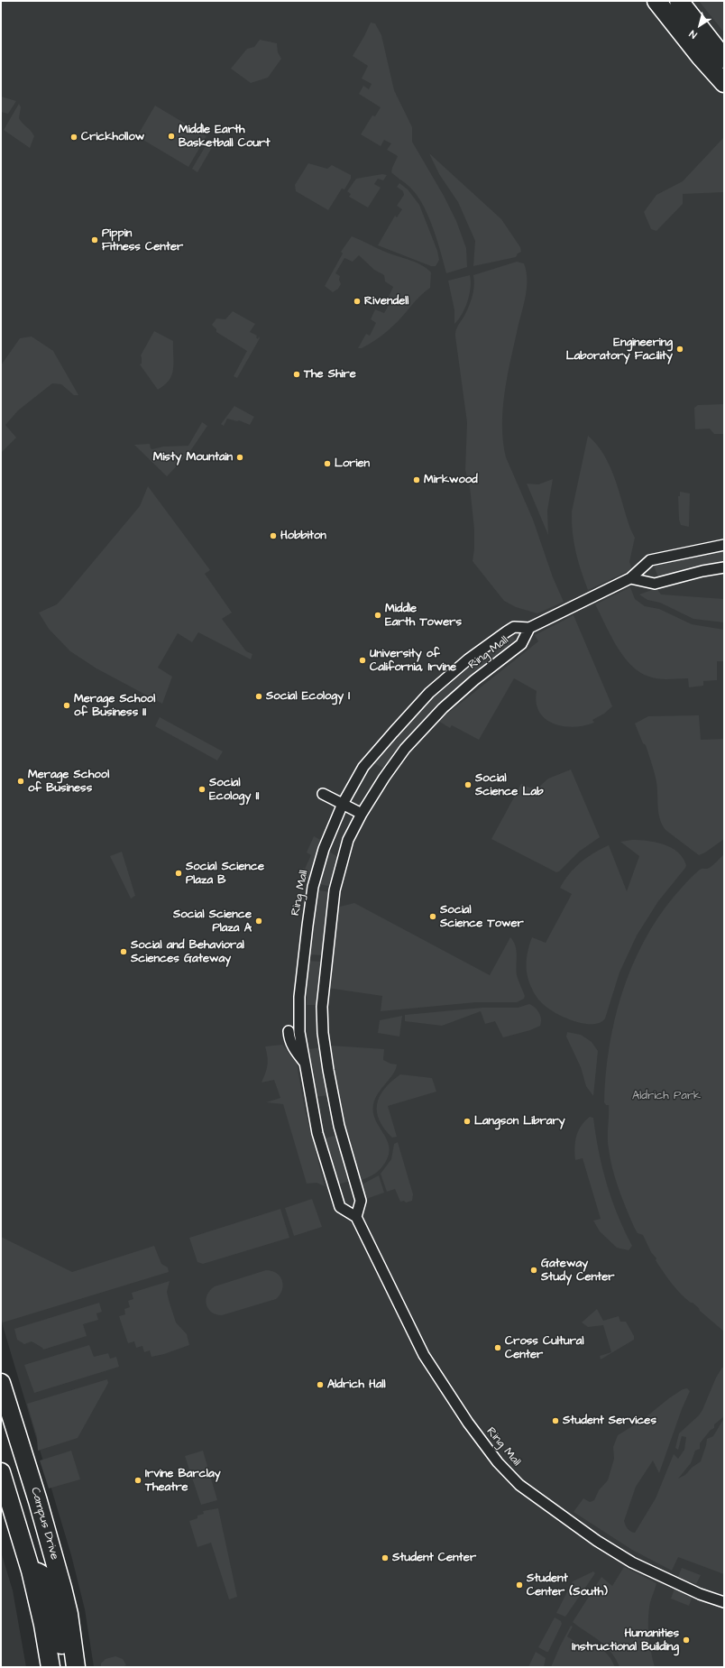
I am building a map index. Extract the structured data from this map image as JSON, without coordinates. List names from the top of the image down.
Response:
{
  "streets": {
    "main road": ["Campus Drive"],
    "street": ["Ring Mall"]
  },
  "parks": ["Aldrich Park"],
  "places": [
    "Middle Earth Basketball Court",
    "Crickhollow",
    "Pippin Fitness Center",
    "Rivendell",
    "Engineering Laboratory Facility",
    "The Shire",
    "Misty Mountain",
    "Lorien",
    "Mirkwood",
    "Hobbiton",
    "Middle Earth Towers",
    "University of California, Irvine",
    "Social Ecology I",
    "Merage School of Business II",
    "Merage School of Business",
    "Social Science Lab",
    "Social Ecology II",
    "Social Science Plaza B",
    "Social Science Tower",
    "Social Science Plaza A",
    "Social and Behavioral Sciences Gateway",
    "Langson Library",
    "Gateway Study Center",
    "Cross Cultural Center",
    "Aldrich Hall",
    "Student Services",
    "Irvine Barclay Theatre",
    "Student Center",
    "Student Center (South)",
    "Humanities Instructional Building"
  ],
  "north": "bottom left"
}
